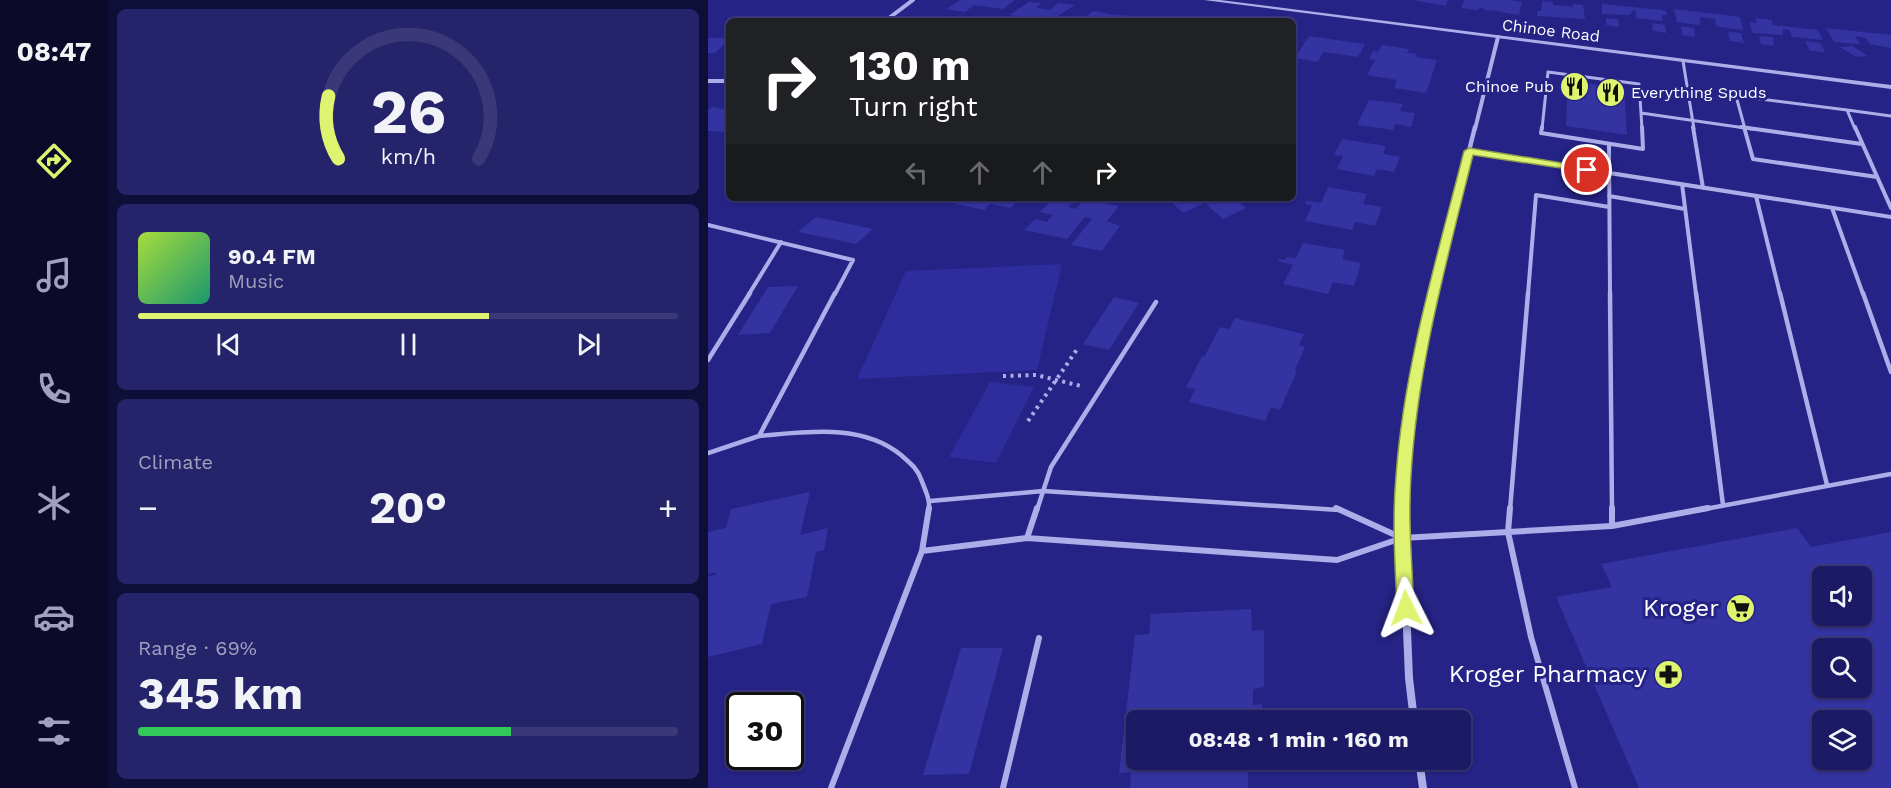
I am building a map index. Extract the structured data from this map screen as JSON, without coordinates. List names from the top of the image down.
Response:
{
  "streets": {
    "street": ["Chinoe Road"]
  },
  "places": {
    "restaurant": ["Chinoe Pub", "Everything Spuds"],
    "supermarket": ["Kroger"],
    "pharmacy": ["Kroger Pharmacy"]
  },
  "page": {
    "tabs": "08:47",
    "turn": ["130 m", "Turn right"],
    "song": ["90.4 FM", "Music"],
    "tile": [
      "Climate",
      ["Range · 69%", "345 km"]
    ],
    "heat": ["−", "20°", "+"],
    "limit": "30",
    "trip": "08:48 · 1 min · 160 m",
    "gauge": ["26", "km/h"]
  }
}
